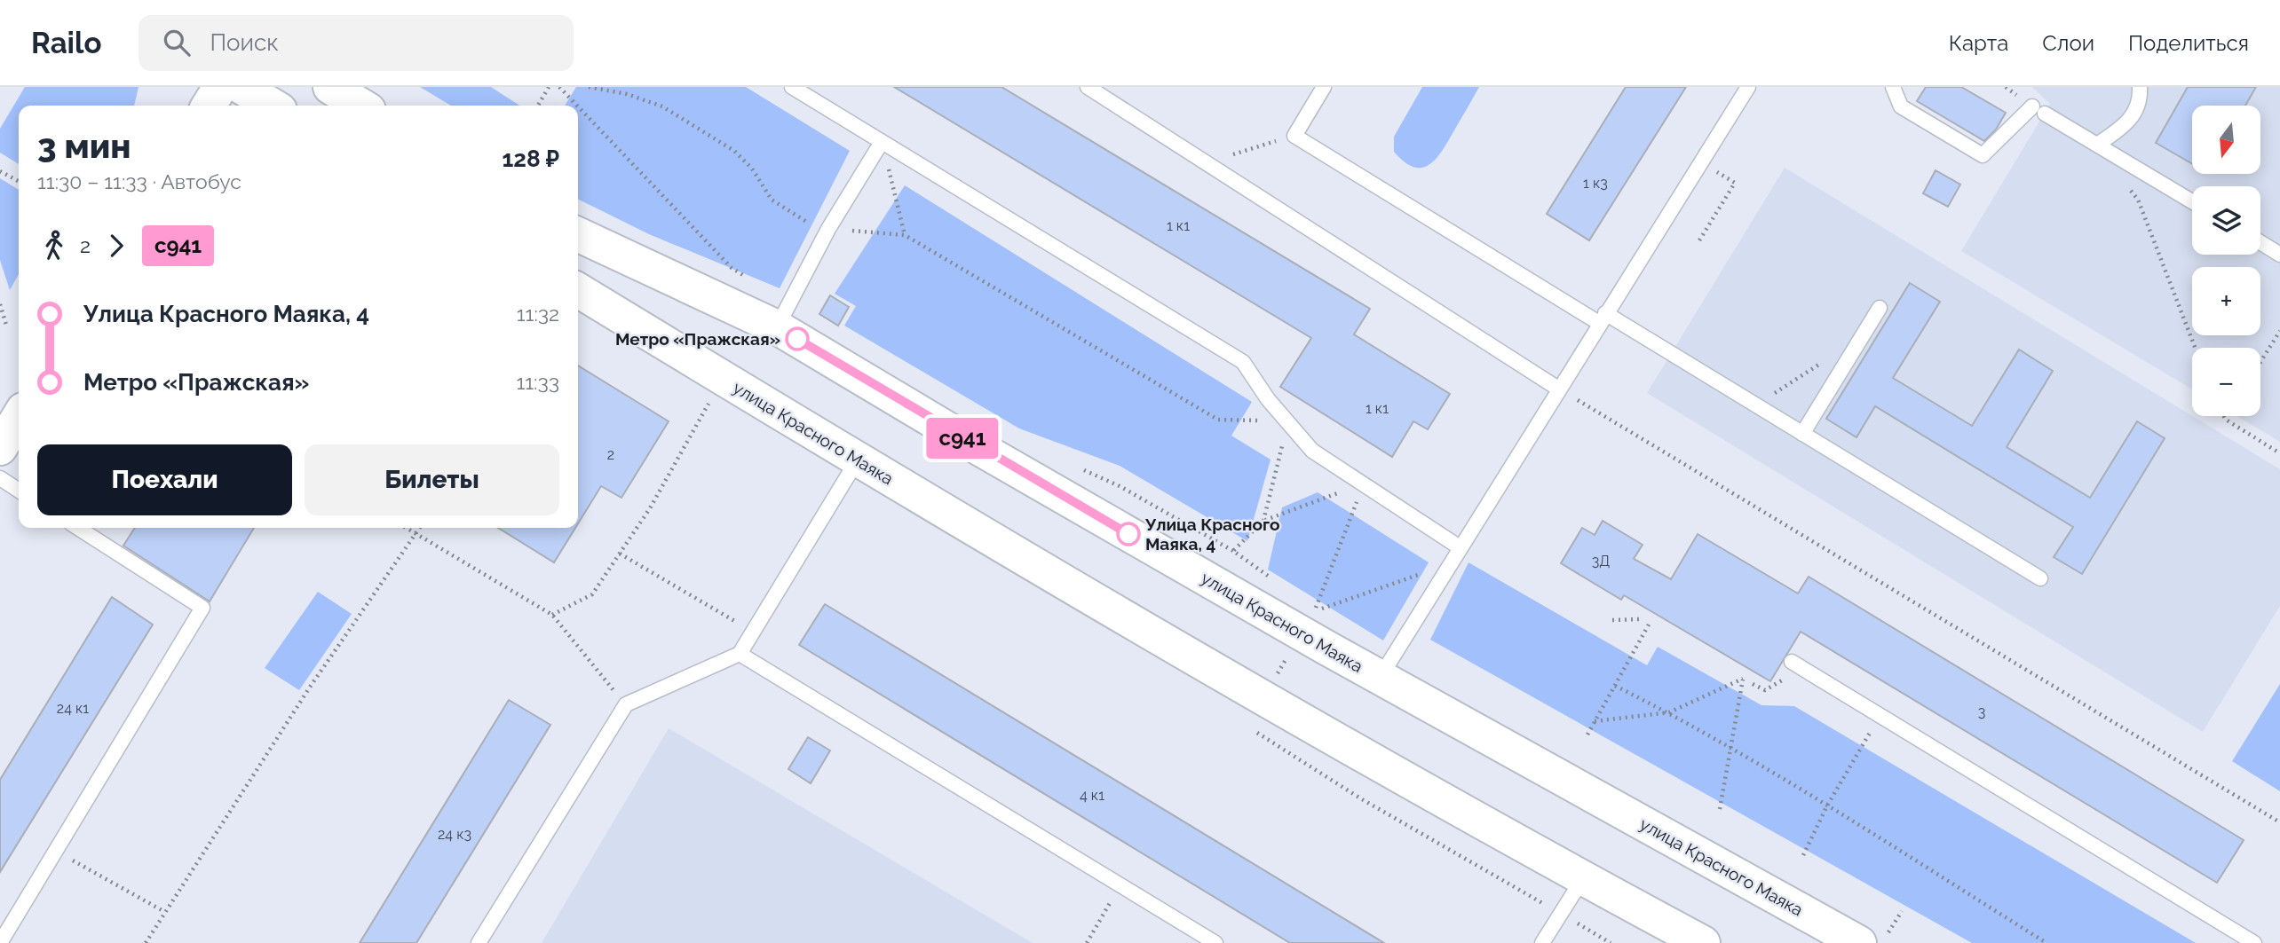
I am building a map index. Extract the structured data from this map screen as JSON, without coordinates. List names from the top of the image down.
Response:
{
  "streets": {
    "street": ["улица Красного Маяка"]
  },
  "places": ["Метро «Пражская»", "Улица Красного Маяка, 4"],
  "lines": ["bus line с941"],
  "house_numbers": [
    "1 к3",
    "1 к1",
    "1 к1",
    "2",
    "3Д",
    "24 к1",
    "3",
    "4 к1",
    "24 к3"
  ],
  "north": "bottom",
  "page": {
    "header": "Railo",
    "search": "Поиск",
    "nav": ["Карта", "Слои", "Поделиться"],
    "on_map": "с941",
    "map_buttons": ["+", "−"],
    "heading": ["3 мин", "11:30 – 11:33 · Автобус", "128 ₽"],
    "legs": ["2", "с941"],
    "list": [
      {
        "name": "Улица Красного Маяка, 4",
        "value": "11:32"
      },
      {
        "name": "Метро «Пражская»",
        "value": "11:33"
      }
    ],
    "buttons": ["Поехали", "Билеты"]
  }
}
